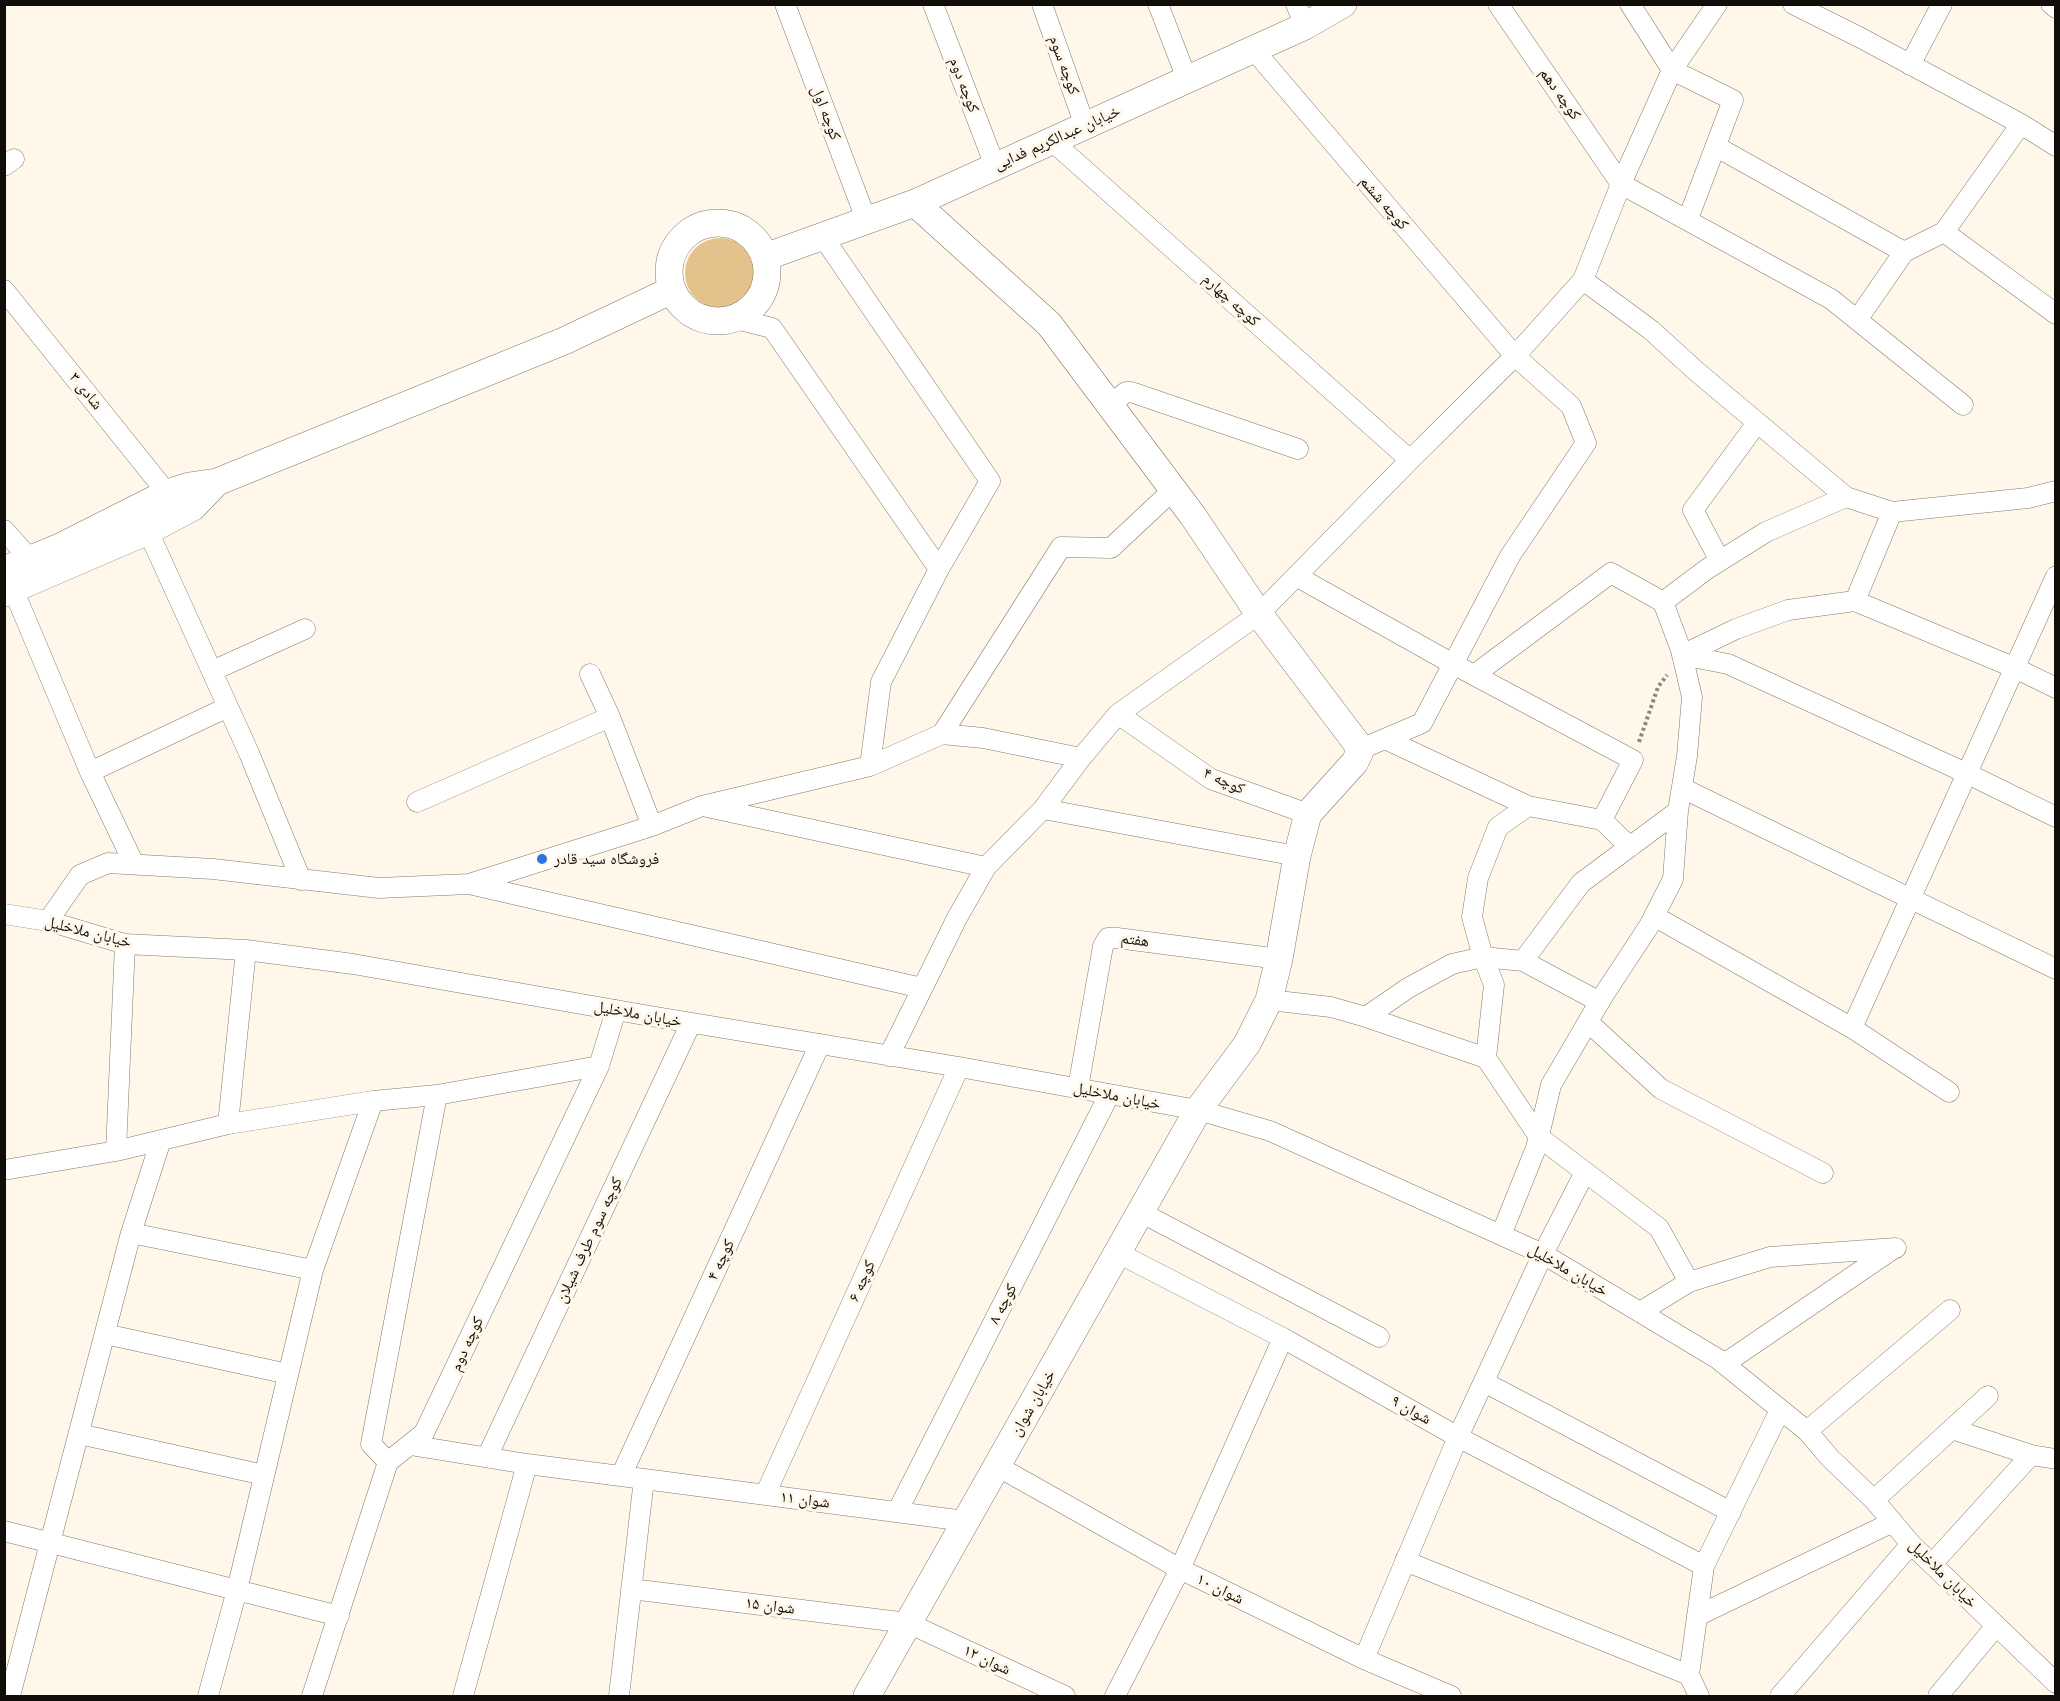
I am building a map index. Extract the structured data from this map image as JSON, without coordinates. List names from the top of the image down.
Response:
{
  "streets": {
    "street": [
      "کوچه سوم",
      "کوچه دوم",
      "کوچه دهم",
      "کوچه اول",
      "خیابان عبدالکریم فدایی",
      "کوچه ششم",
      "کوچه چهارم",
      "شادی ۳",
      "کوچه ۴",
      "خیابان ملاخلیل",
      "هفتم",
      "کوچه سوم طرف شیلان",
      "کوچه ۶",
      "کوچه ۸",
      "خیابان شوان",
      "شوان ۹",
      "شوان ۱۱",
      "شوان ۱۰",
      "شوان ۱۵",
      "شوان ۱۲"
    ]
  },
  "crossings": [
    ["کوچه سوم", "خیابان عبدالکریم فدایی"],
    ["کوچه دوم", "خیابان عبدالکریم فدایی"],
    ["کوچه دوم", "خیابان ملاخلیل"],
    ["کوچه دوم", "شوان ۱۱"],
    ["کوچه اول", "خیابان عبدالکریم فدایی"],
    ["خیابان عبدالکریم فدایی", "کوچه ششم"],
    ["خیابان عبدالکریم فدایی", "کوچه چهارم"],
    ["کوچه ۴", "خیابان ملاخلیل"],
    ["کوچه ۴", "خیابان شوان"],
    ["کوچه ۴", "شوان ۱۱"],
    ["خیابان ملاخلیل", "هفتم"],
    ["خیابان ملاخلیل", "کوچه سوم طرف شیلان"],
    ["خیابان ملاخلیل", "کوچه ۶"],
    ["خیابان ملاخلیل", "کوچه ۸"],
    ["خیابان ملاخلیل", "خیابان شوان"],
    ["هفتم", "خیابان شوان"],
    ["کوچه سوم طرف شیلان", "شوان ۱۱"],
    ["کوچه ۶", "شوان ۱۱"],
    ["کوچه ۸", "شوان ۱۱"],
    ["خیابان شوان", "شوان ۹"],
    ["خیابان شوان", "شوان ۱۱"],
    ["خیابان شوان", "شوان ۱۰"],
    ["خیابان شوان", "شوان ۱۵"],
    ["خیابان شوان", "شوان ۱۲"],
    ["شوان ۱۵", "شوان ۱۲"]
  ],
  "places": ["فروشگاه سید قادر"]
}
